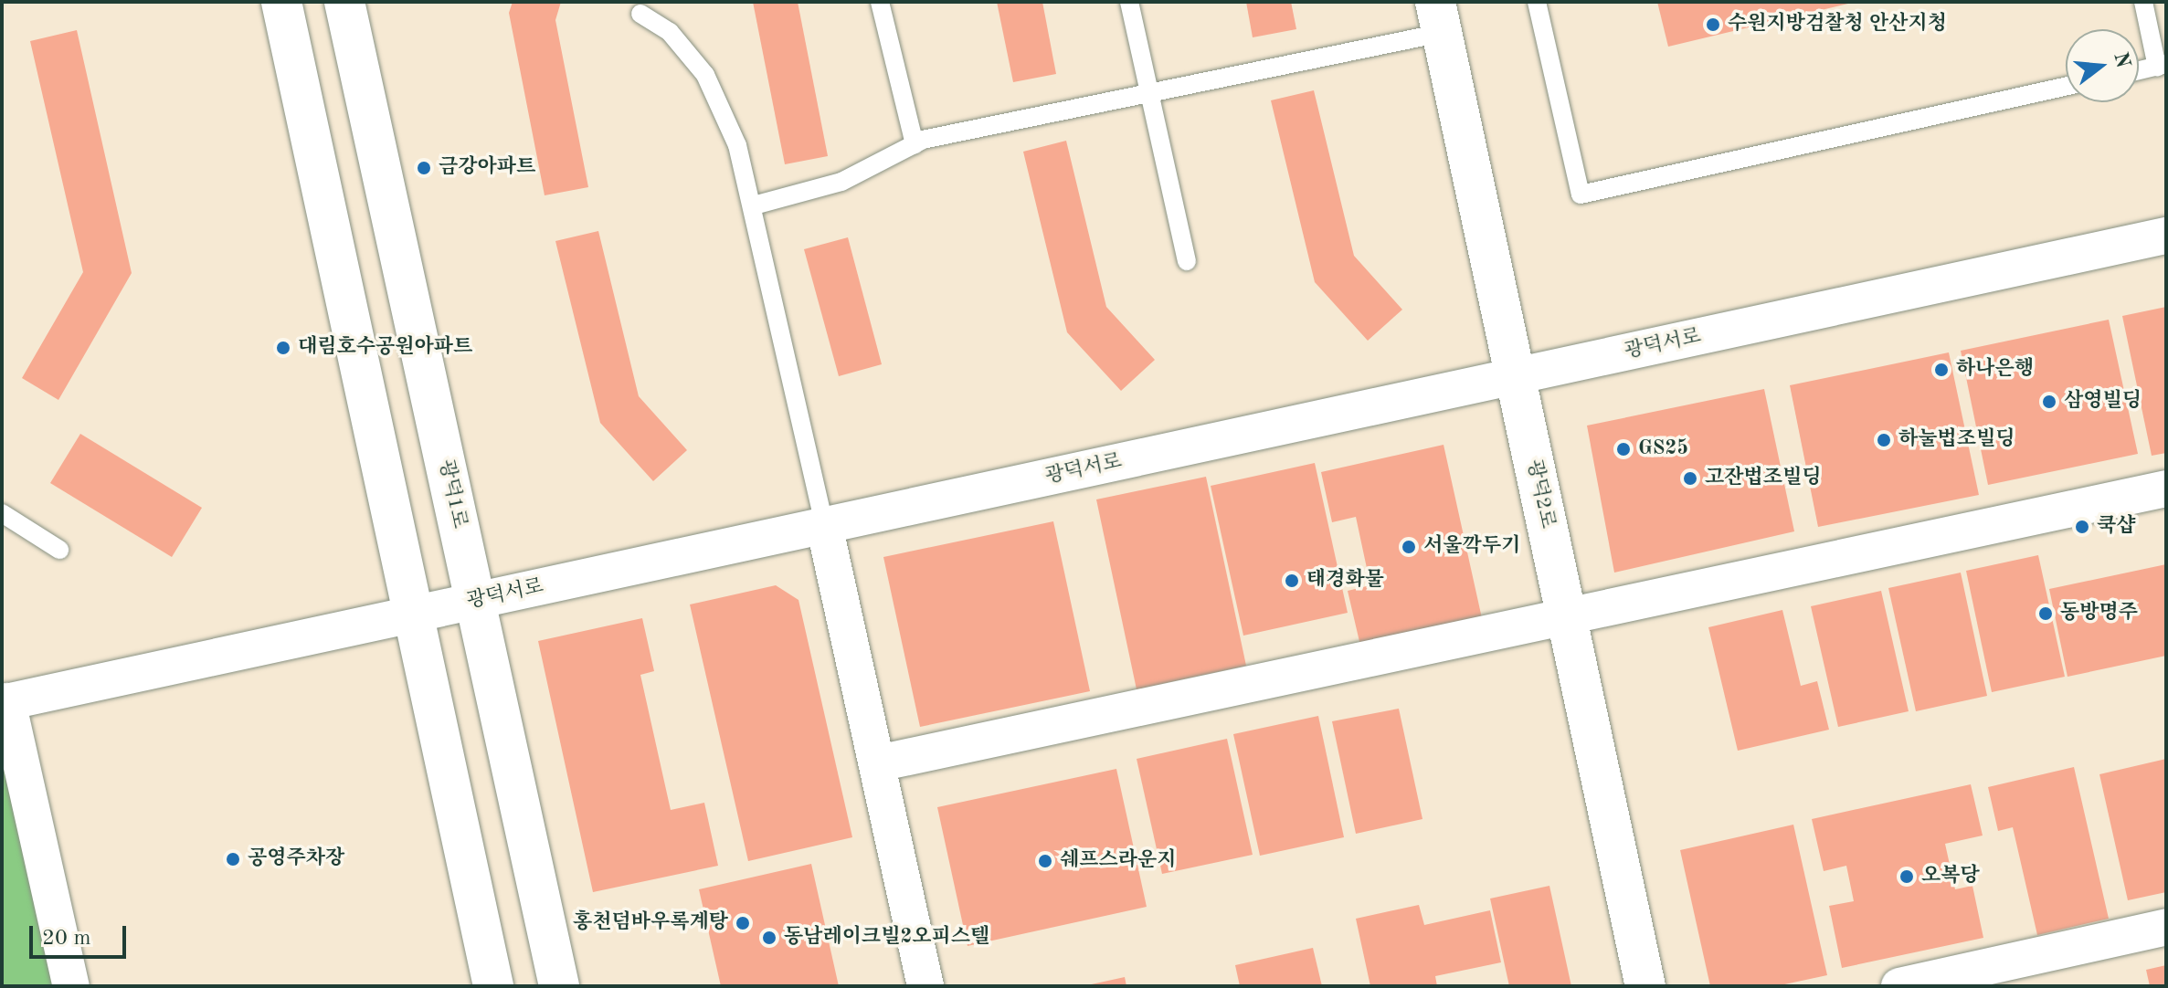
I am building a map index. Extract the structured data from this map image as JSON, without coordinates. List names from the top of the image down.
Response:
{
  "streets": {
    "street": ["광덕서로", "광덕1로", "광덕2로"]
  },
  "crossings": [
    ["광덕서로", "광덕1로"],
    ["광덕서로", "광덕2로"]
  ],
  "places": [
    "수원지방검찰청 안산지청",
    "금강아파트",
    "대림호수공원아파트",
    "하나은행",
    "삼영빌딩",
    "하눌법조빌딩",
    "GS25",
    "고잔법조빌딩",
    "쿡샵",
    "서울깍두기",
    "태경화물",
    "동방명주",
    "공영주차장",
    "쉐프스라운지",
    "오복당",
    "홍천덤바우록계탕",
    "동남레이크빌2오피스텔"
  ],
  "scale_bar": "20 m",
  "north": "right"
}
